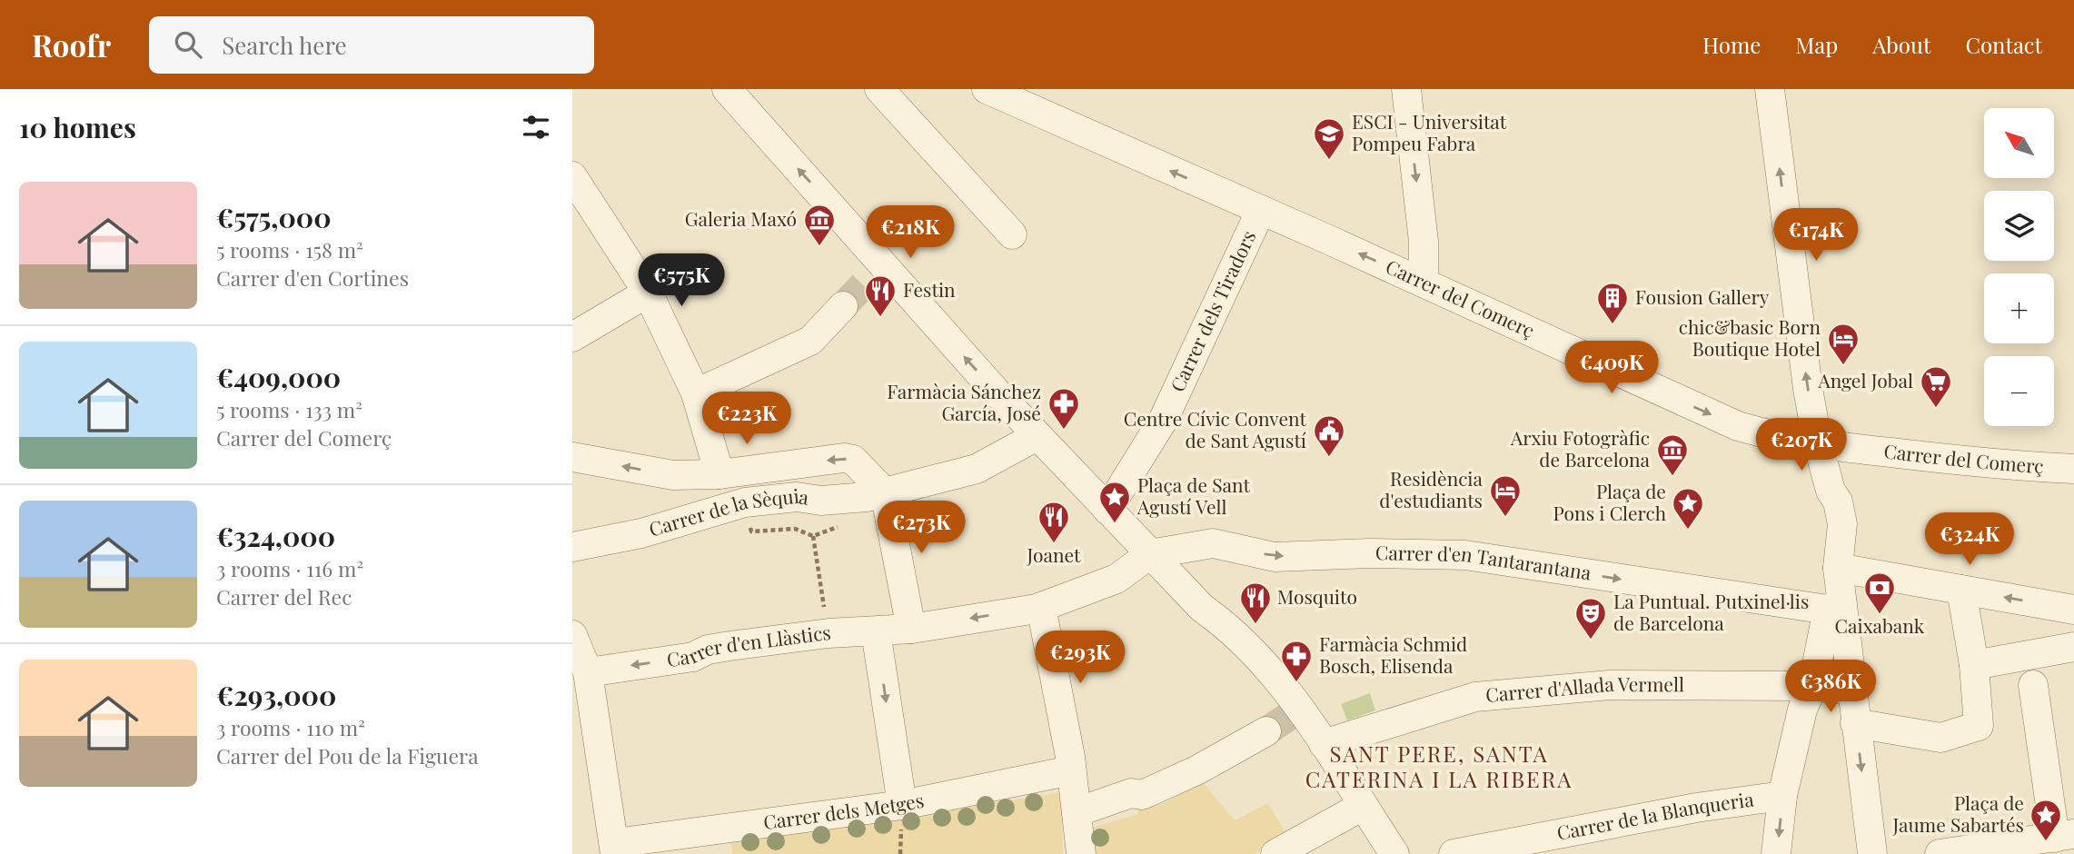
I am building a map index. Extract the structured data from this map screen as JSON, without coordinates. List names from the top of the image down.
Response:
{
  "streets": {
    "street": [
      "Carrer del Comerç",
      "Carrer dels Tiradors",
      "Carrer de la Sèquia",
      "Carrer d'en Tantarantana",
      "Carrer d'en Llàstics",
      "Carrer d'Allada Vermell",
      "Carrer dels Metges",
      "Carrer de la Blanqueria"
    ]
  },
  "crossings": [
    ["Carrer del Comerç", "Carrer dels Tiradors"],
    ["Carrer d'en Tantarantana", "Carrer d'en Llàstics"]
  ],
  "one_way": ["Carrer d'en Tantarantana"],
  "districts": ["SANT PERE, SANTA CATERINA I LA RIBERA"],
  "places": {
    "school or university": ["ESCI - Universitat Pompeu Fabra"],
    "museum": ["Galeria Maxó", "Arxiu Fotogràfic de Barcelona"],
    "restaurant": ["Festin", "Joanet", "Mosquito"],
    "building": ["Fousion Gallery"],
    "hotel": ["chic&basic Born Boutique Hotel", "Residència d'estudiants"],
    "supermarket": ["Angel Jobal"],
    "pharmacy": ["Farmàcia Sánchez García, José", "Farmàcia Schmid Bosch, Elisenda"],
    "public building": ["Centre Cívic Convent de Sant Agustí"],
    "place": ["Plaça de Sant Agustí Vell", "Plaça de Pons i Clerch", "Plaça de Jaume Sabartés"],
    "bank": ["Caixabank"],
    "theatre": ["La Puntual. Putxinel·lis de Barcelona"]
  },
  "north": "top left",
  "page": {
    "header": "Roofr",
    "search": "Search here",
    "nav": [
      "Home",
      "Map",
      "About",
      "Contact"
    ],
    "heading": "10 homes",
    "map_buttons": ["+", "−"],
    "list": [
      {
        "name": "€575,000",
        "note": "5 rooms · 158 m² · Carrer d'en Cortines"
      },
      {
        "name": "€409,000",
        "note": "5 rooms · 133 m² · Carrer del Comerç"
      },
      {
        "name": "€324,000",
        "note": "3 rooms · 116 m² · Carrer del Rec"
      },
      {
        "name": "€293,000",
        "note": "3 rooms · 110 m² · Carrer del Pou de la Figuera"
      }
    ],
    "price": [
      "€218K",
      "€174K",
      "€575K",
      "€409K",
      "€223K",
      "€207K",
      "€273K",
      "€324K",
      "€293K",
      "€386K"
    ]
  }
}
